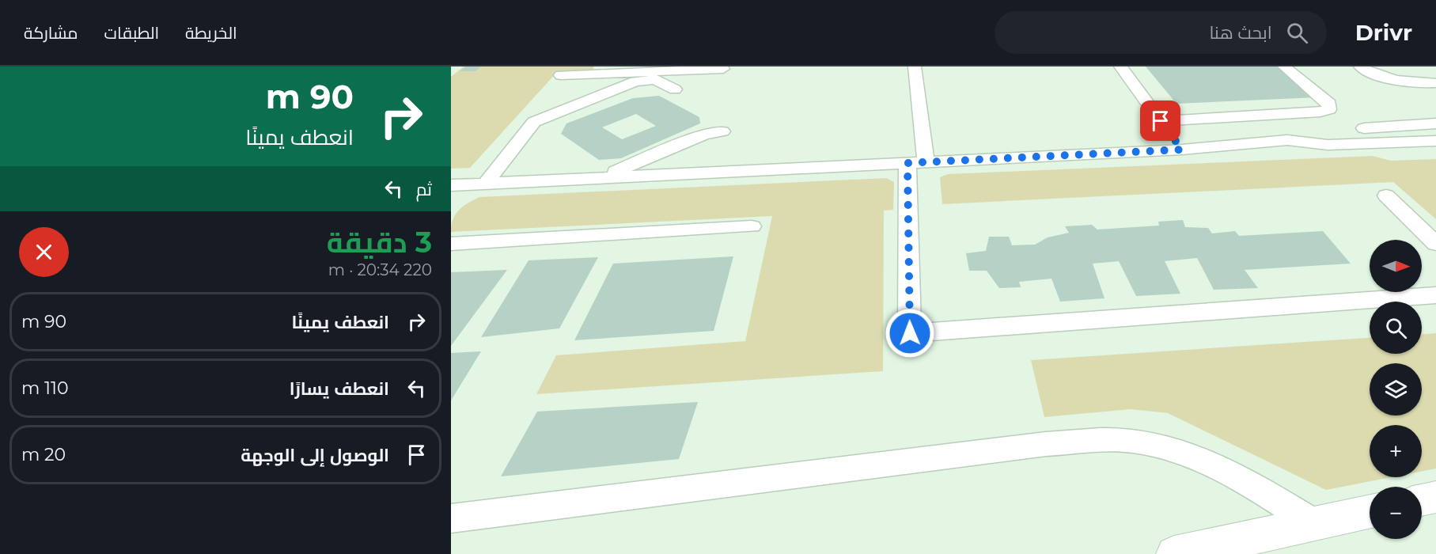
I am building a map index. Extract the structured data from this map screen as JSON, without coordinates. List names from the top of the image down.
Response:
{
  "north": "right",
  "page": {
    "header": "Drivr",
    "search": "ابحث هنا",
    "nav": ["الخريطة", "الطبقات", "مشاركة"],
    "turn": ["90 m", "انعطف يمينًا"],
    "then": "ثم",
    "heading": ["3 دقيقة", "220 m · 20:34"],
    "map_buttons": ["+", "−"],
    "list": [
      {
        "name": "انعطف يمينًا",
        "value": "90 m"
      },
      {
        "name": "انعطف يسارًا",
        "value": "110 m"
      },
      {
        "name": "الوصول إلى الوجهة",
        "value": "20 m"
      }
    ]
  }
}
